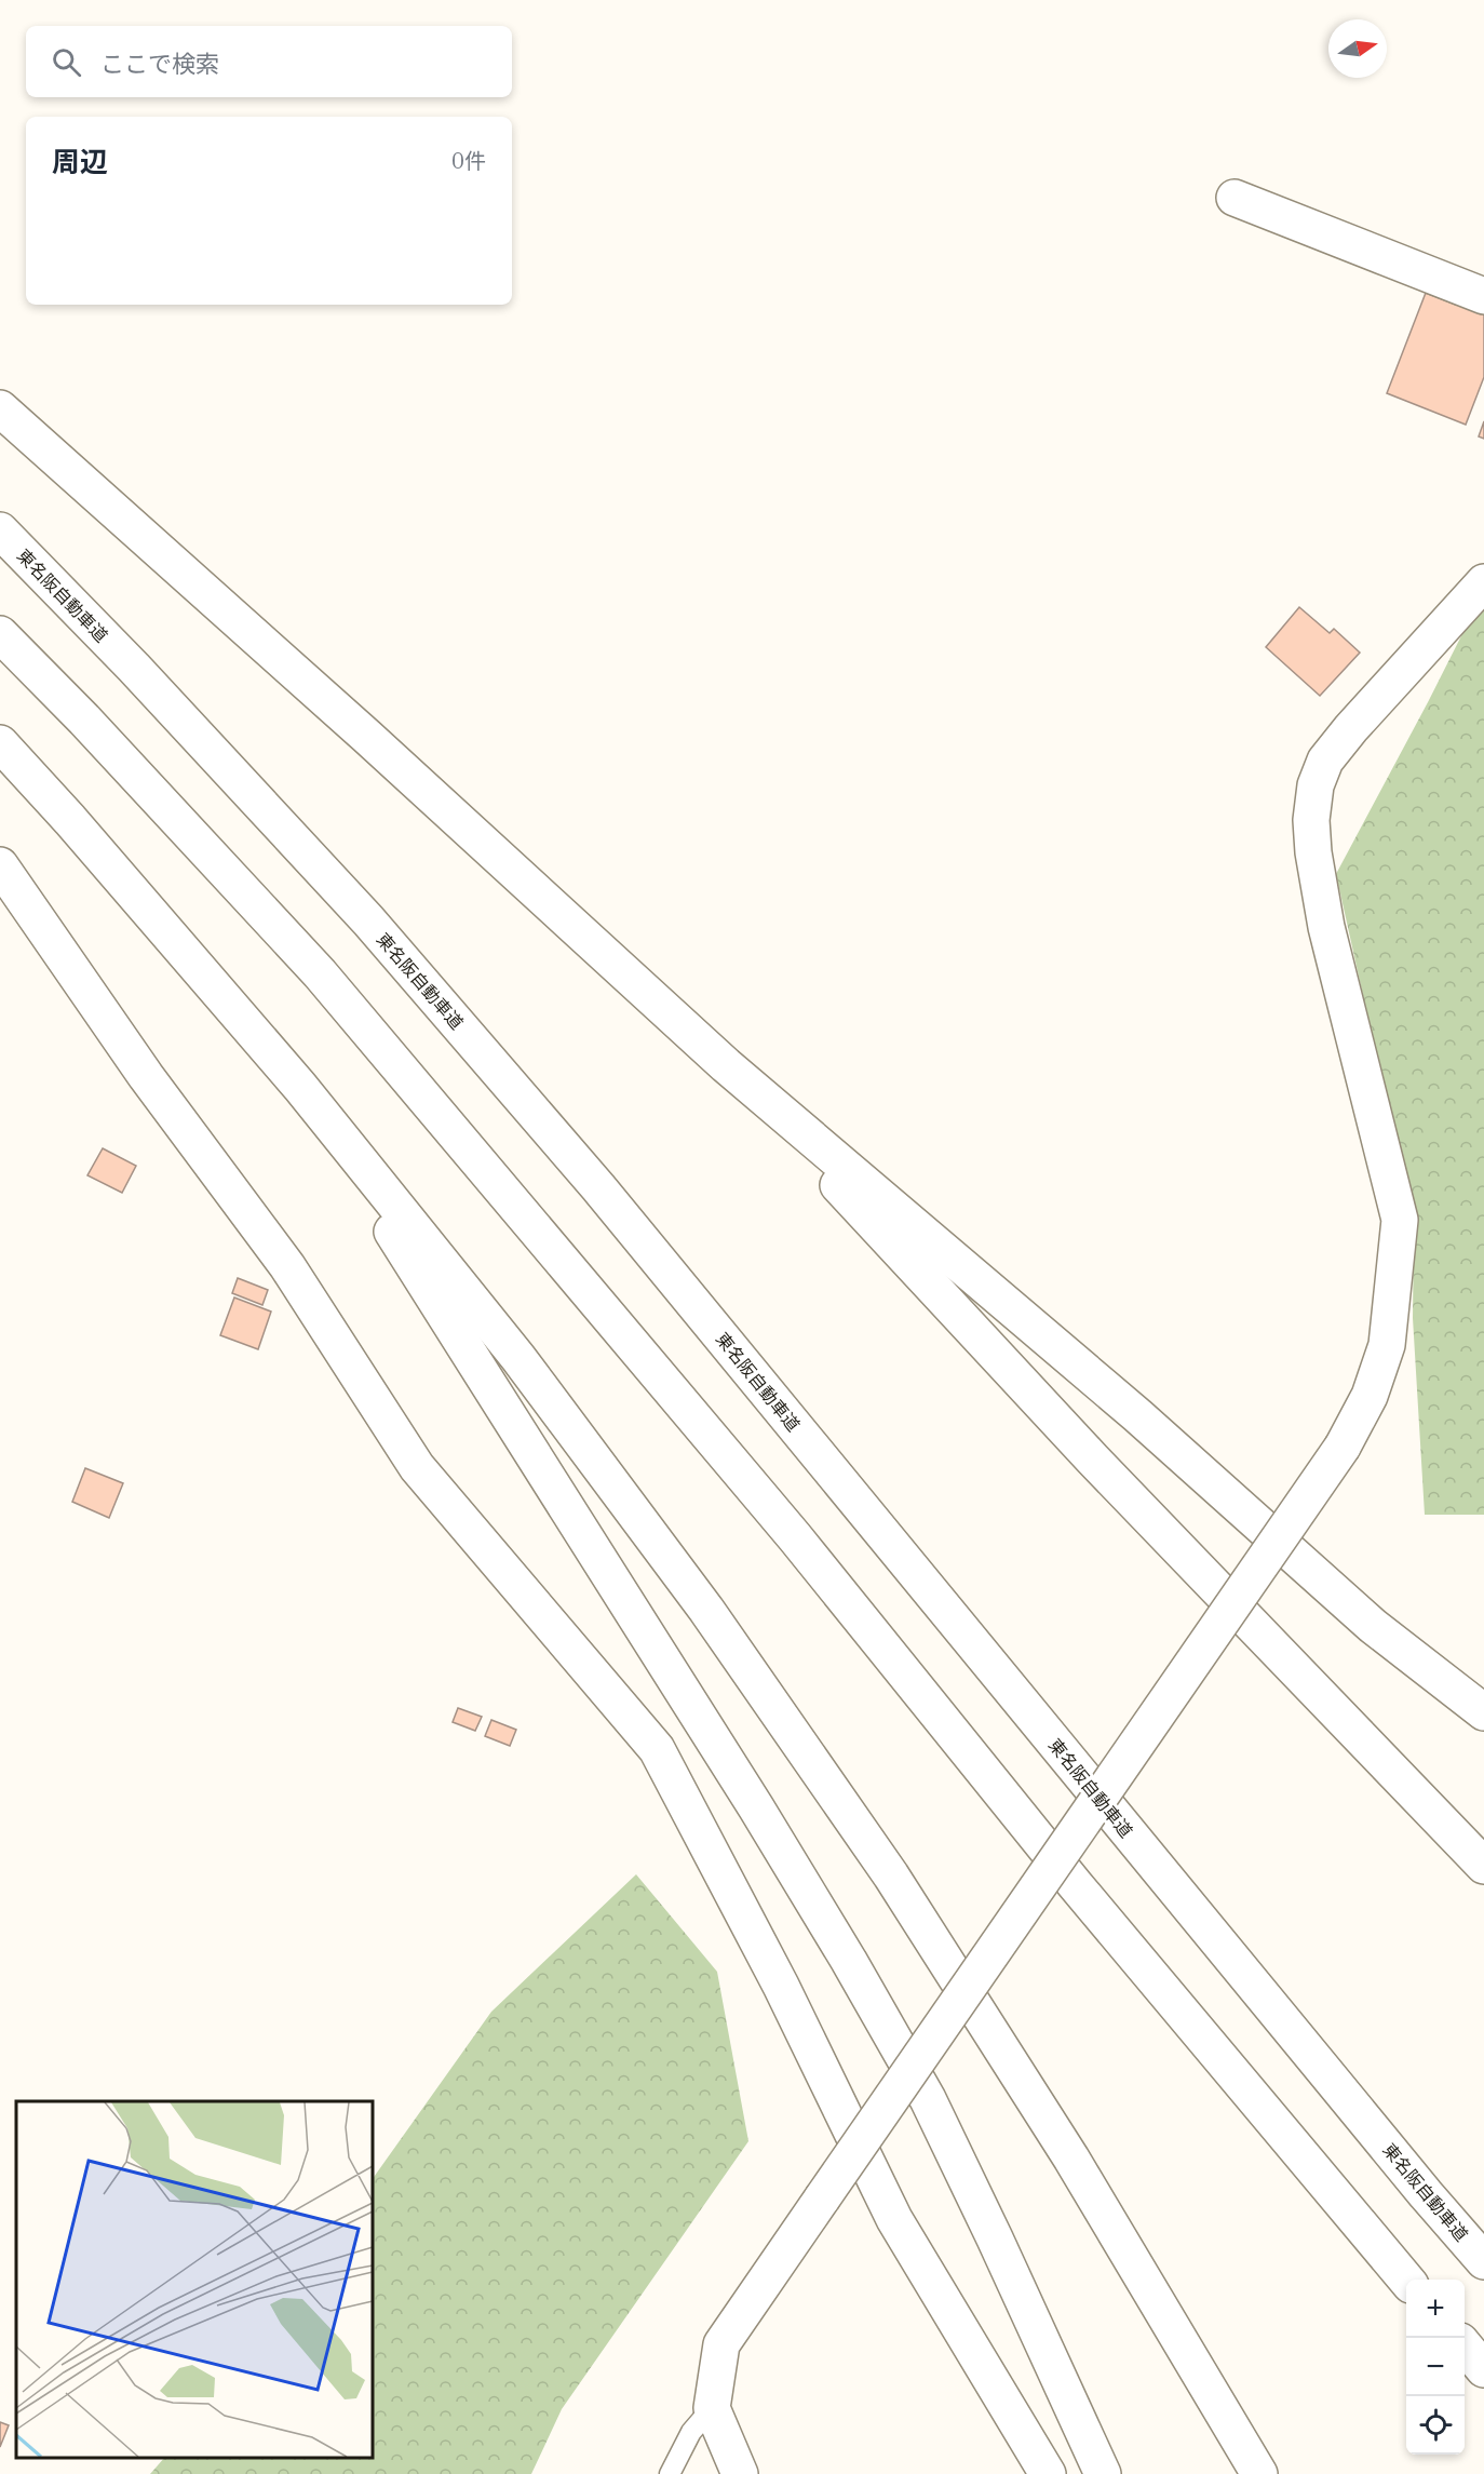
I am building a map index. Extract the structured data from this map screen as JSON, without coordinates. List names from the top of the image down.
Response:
{
  "streets": {
    "main road": ["東名阪自動車道"]
  },
  "north": "right",
  "page": {
    "search": "ここで検索",
    "heading": ["周辺", "0件"],
    "map_buttons": ["+", "−"]
  }
}
